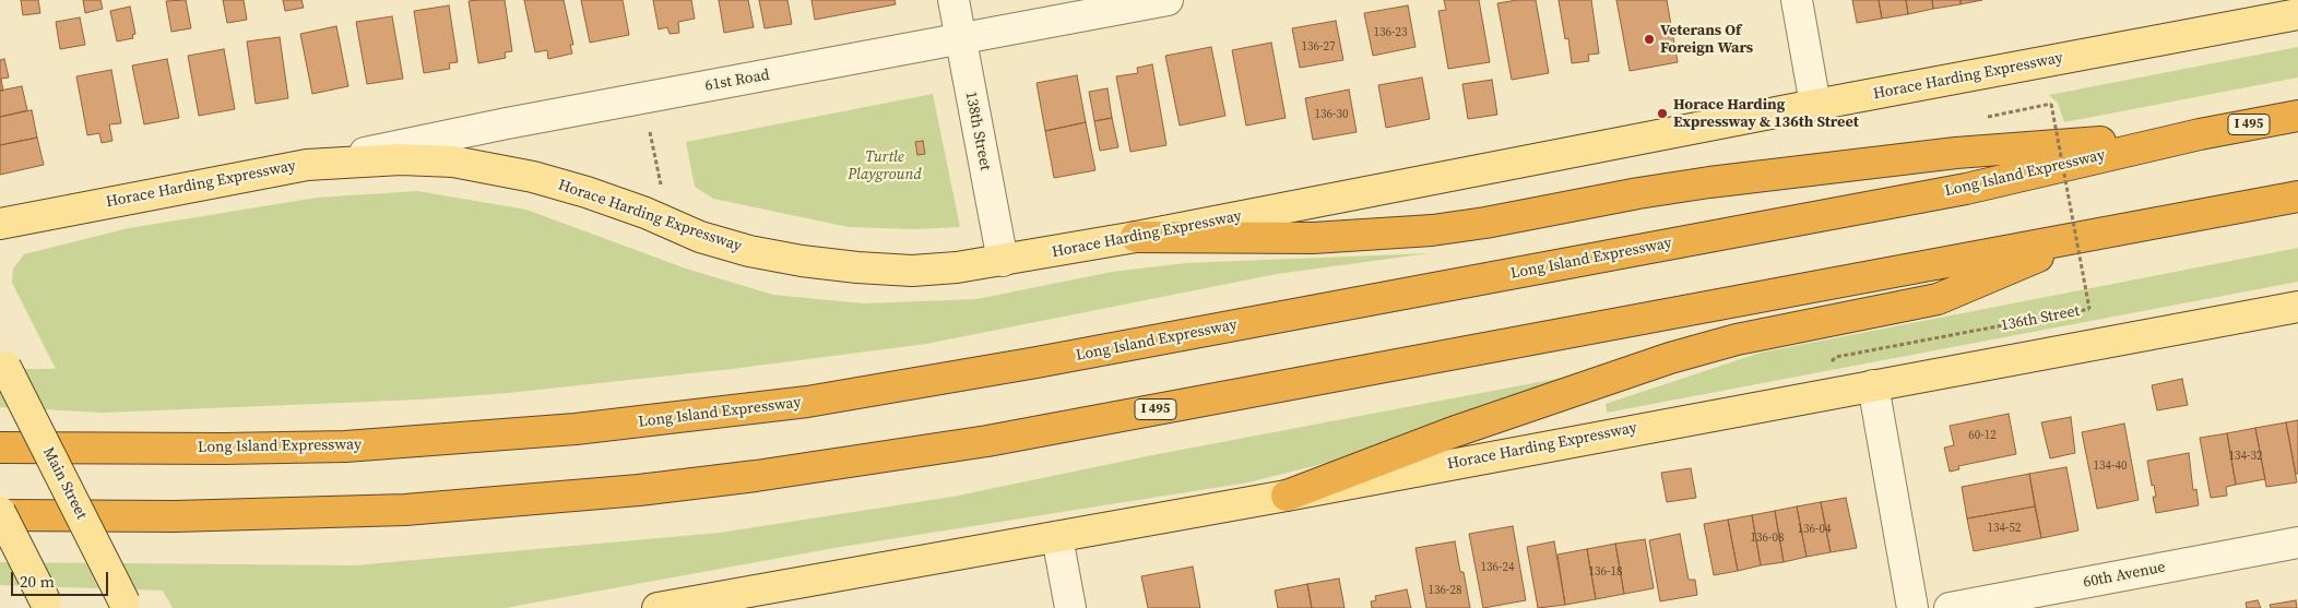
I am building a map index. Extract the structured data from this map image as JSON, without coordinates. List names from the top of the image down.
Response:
{
  "streets": {
    "highway": ["I 495", "Long Island Expressway"],
    "main road": ["Horace Harding Expressway", "Main Street"],
    "street": ["61st Road", "138th Street", "60th Avenue"],
    "path": ["136th Street"]
  },
  "crossings": [
    ["Horace Harding Expressway", "61st Road"],
    ["Horace Harding Expressway", "138th Street"],
    ["61st Road", "138th Street"]
  ],
  "parks": ["Turtle Playground"],
  "places": ["Veterans Of Foreign Wars", "Horace Harding Expressway & 136th Street"],
  "house_numbers": [
    "136-23",
    "136-27",
    "136-30",
    "60-12",
    "134-32",
    "134-40",
    "134-52",
    "136-04",
    "136-08",
    "136-24",
    "136-18",
    "136-28"
  ],
  "scale_bar": "20 m"
}
